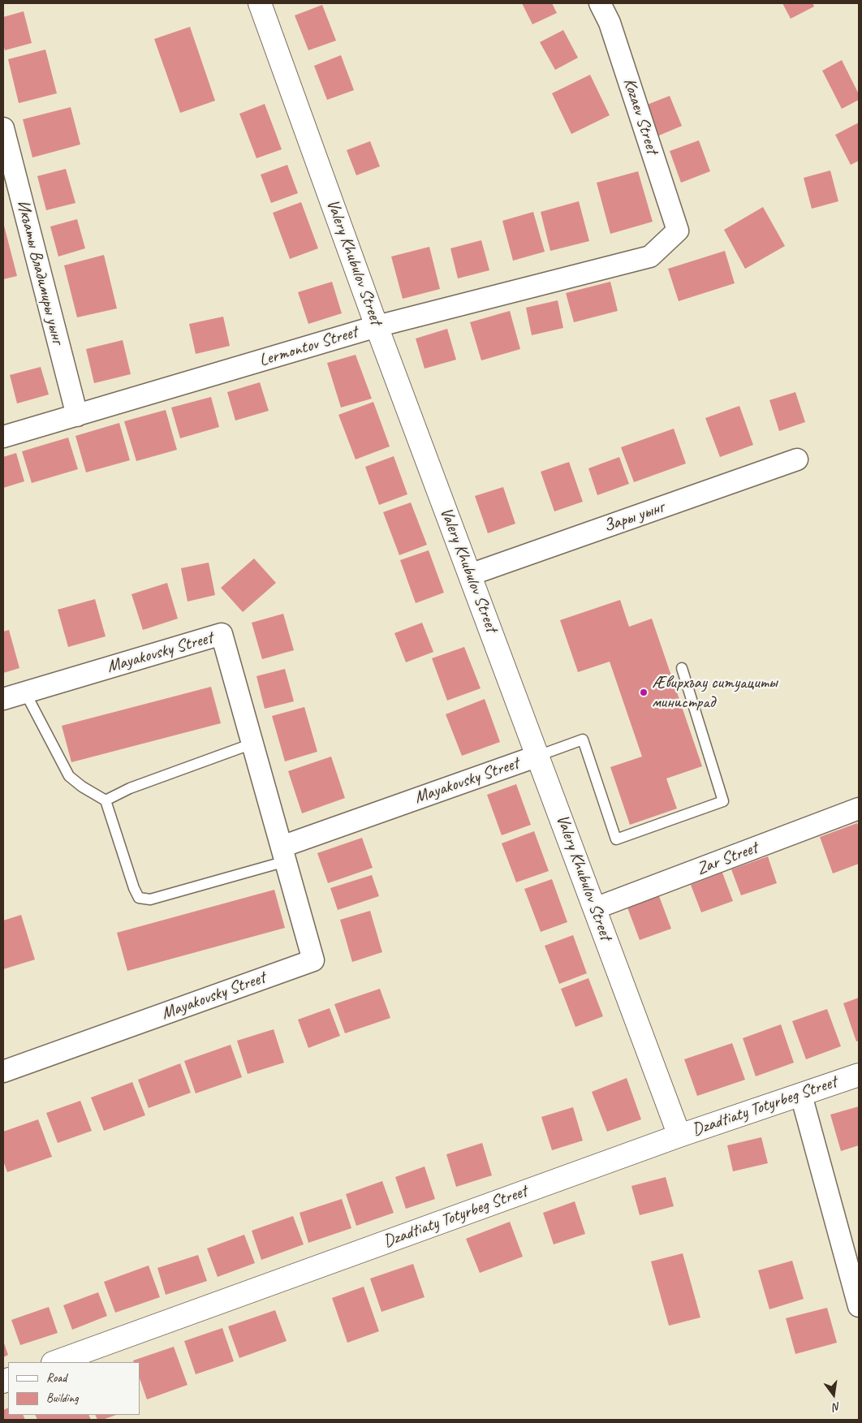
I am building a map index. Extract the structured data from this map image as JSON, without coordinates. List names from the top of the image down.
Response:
{
  "streets": {
    "street": [
      "Kozaev Street",
      "Valery Khubulov Street",
      "Икъаты Владимиры уынг",
      "Lermontov Street",
      "Зары уынг",
      "Mayakovsky Street",
      "Zar Street",
      "Dzadtiaty Totyrbeg Street"
    ]
  },
  "crossings": [
    ["Kozaev Street", "Lermontov Street"],
    ["Valery Khubulov Street", "Lermontov Street"],
    ["Valery Khubulov Street", "Зары уынг"],
    ["Valery Khubulov Street", "Mayakovsky Street"],
    ["Valery Khubulov Street", "Zar Street"],
    ["Valery Khubulov Street", "Dzadtiaty Totyrbeg Street"],
    ["Икъаты Владимиры уынг", "Lermontov Street"]
  ],
  "places": ["Æвирхъау ситуациты министрад"],
  "legend": ["Road", "Building"],
  "north": "bottom"
}
